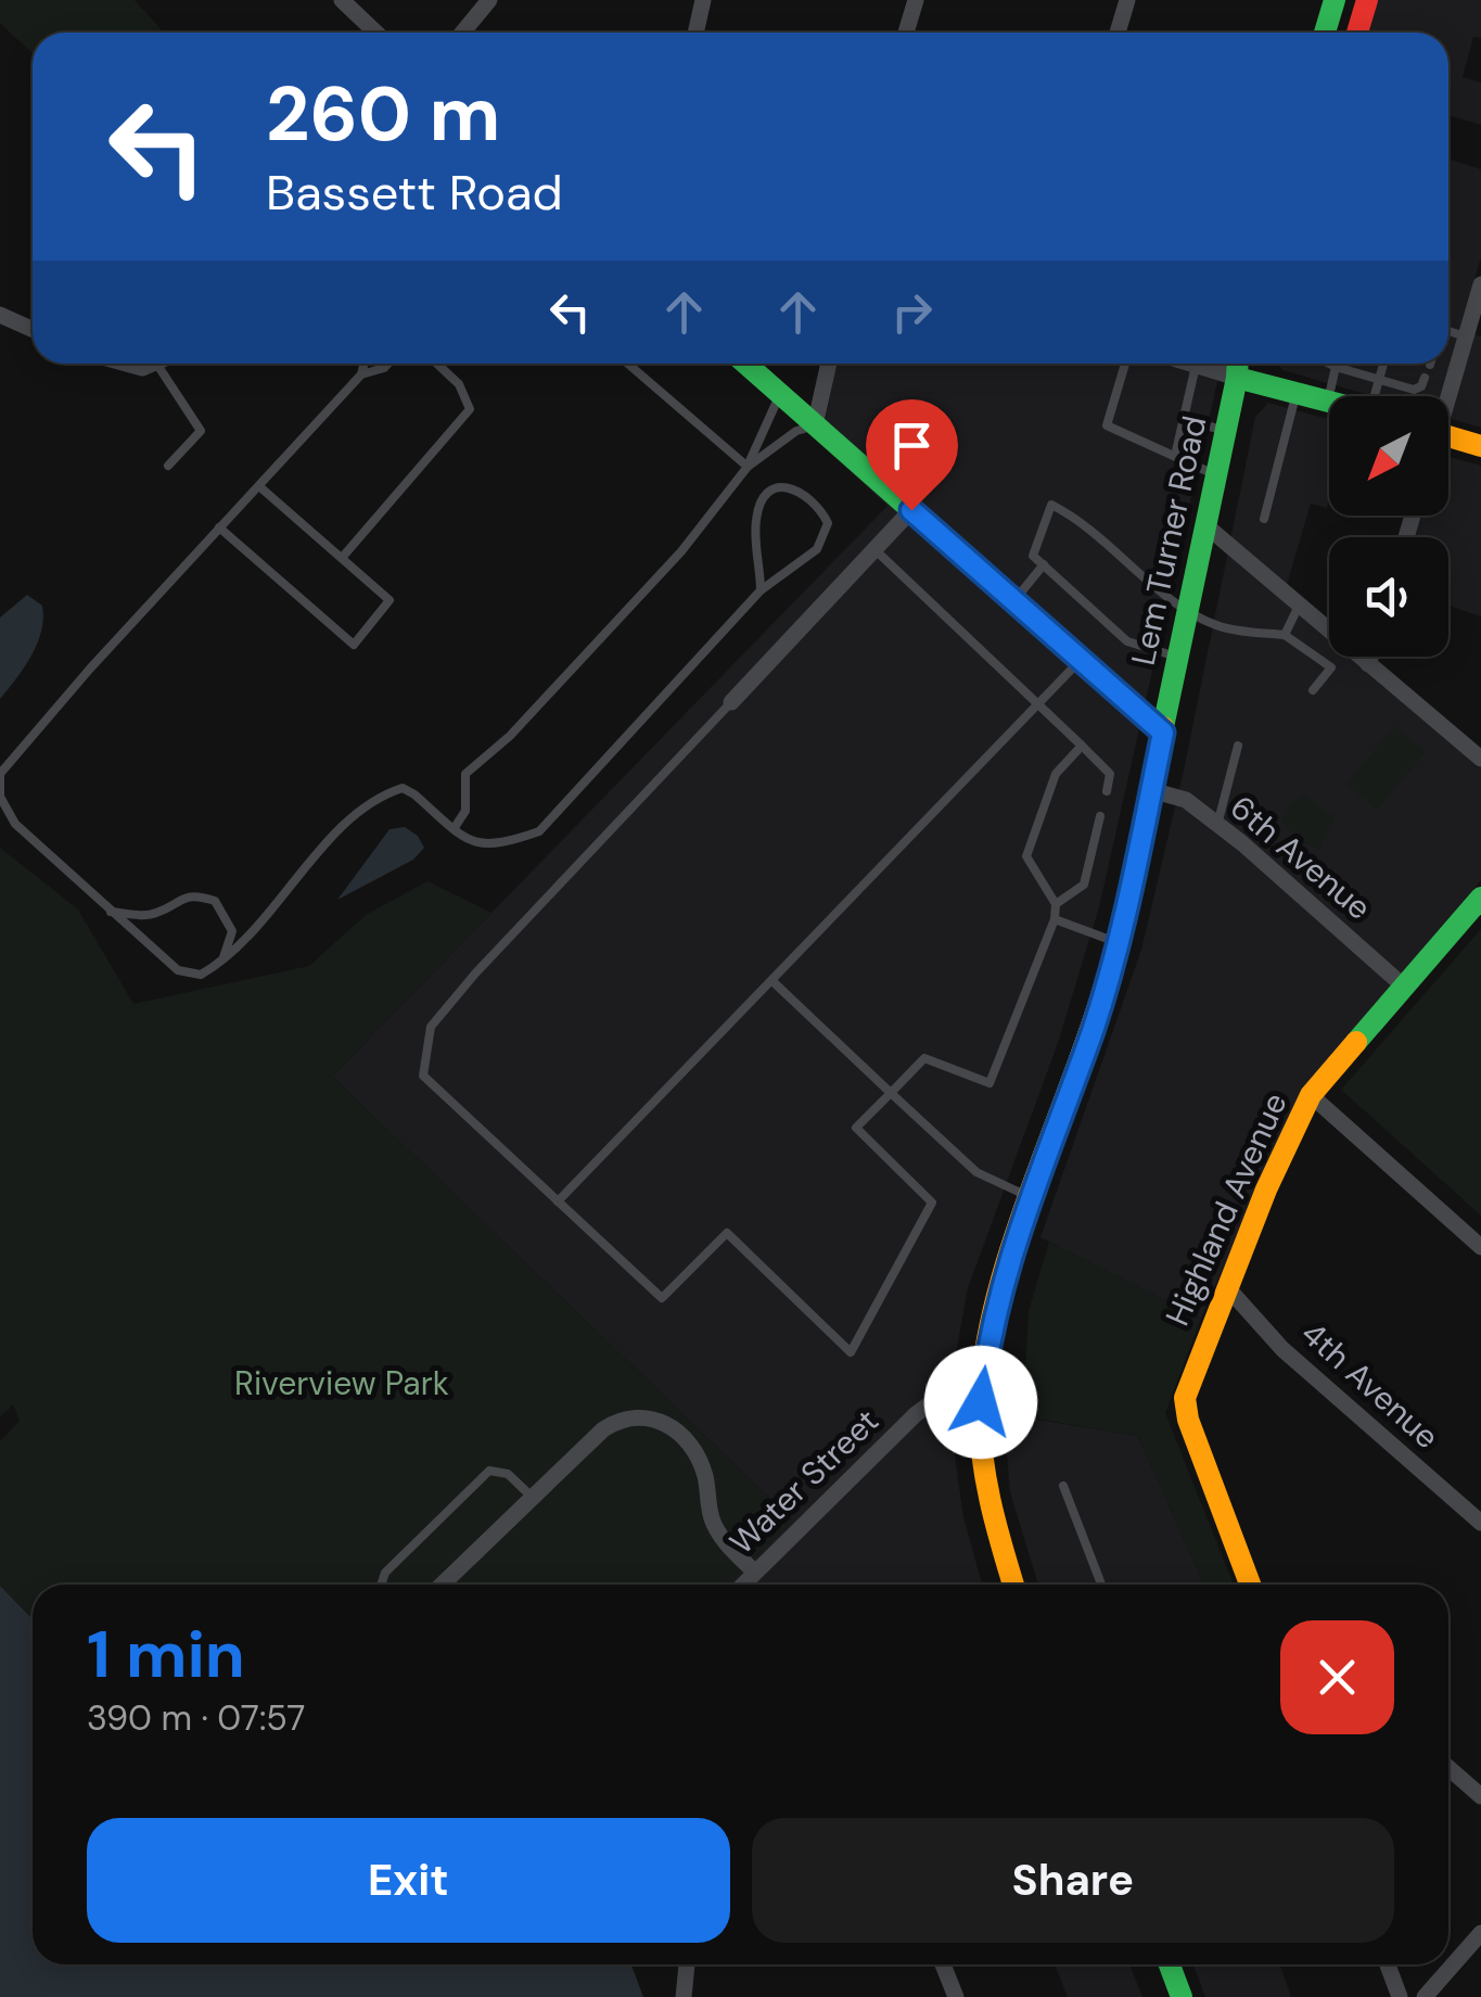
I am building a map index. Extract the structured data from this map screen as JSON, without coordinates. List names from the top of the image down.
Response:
{
  "streets": {
    "main road": ["Lem Turner Road", "Highland Avenue"],
    "street": ["6th Avenue", "4th Avenue", "Water Street"]
  },
  "crossings": [
    ["Lem Turner Road", "6th Avenue"],
    ["Lem Turner Road", "Water Street"],
    ["6th Avenue", "Highland Avenue"],
    ["Highland Avenue", "4th Avenue"]
  ],
  "parks": ["Riverview Park"],
  "north": "bottom left",
  "page": {
    "turn": ["260 m", "Bassett Road"],
    "heading": ["1 min", "390 m · 07:57"],
    "buttons": ["Exit", "Share"]
  }
}
